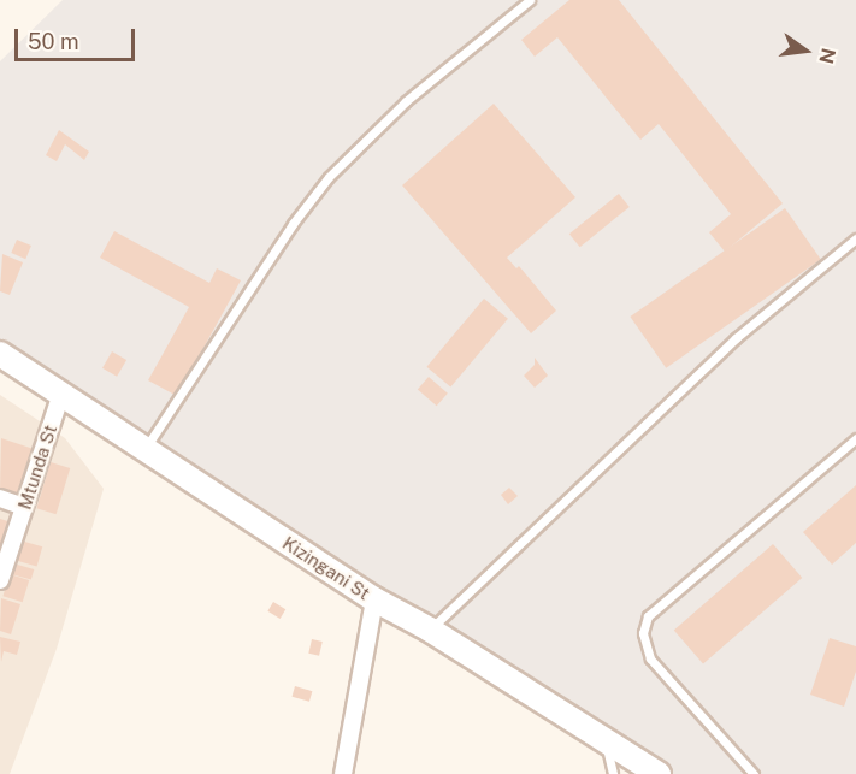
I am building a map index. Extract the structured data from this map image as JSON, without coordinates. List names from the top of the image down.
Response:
{
  "streets": {
    "street": ["Mtunda St", "Kizingani St"]
  },
  "crossings": [
    ["Mtunda St", "Kizingani St"]
  ],
  "scale_bar": "50 m",
  "north": "right"
}
